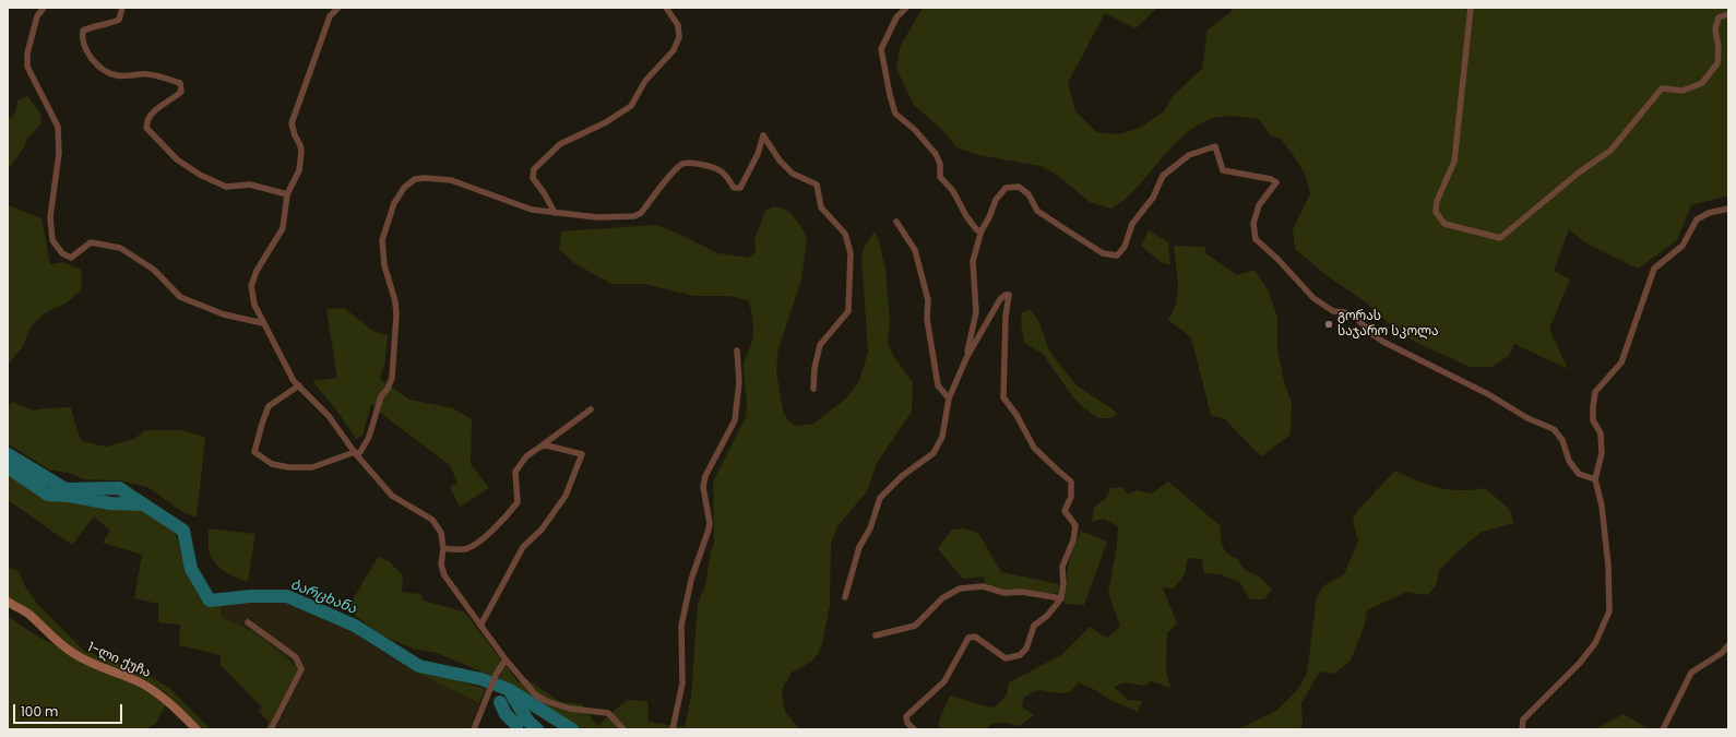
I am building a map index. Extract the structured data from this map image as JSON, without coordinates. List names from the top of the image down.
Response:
{
  "streets": {
    "street": ["1-ლი ქუჩა"]
  },
  "water": ["ბარცხანა"],
  "places": ["გორას საჯარო სკოლა"],
  "scale_bar": "100 m"
}
